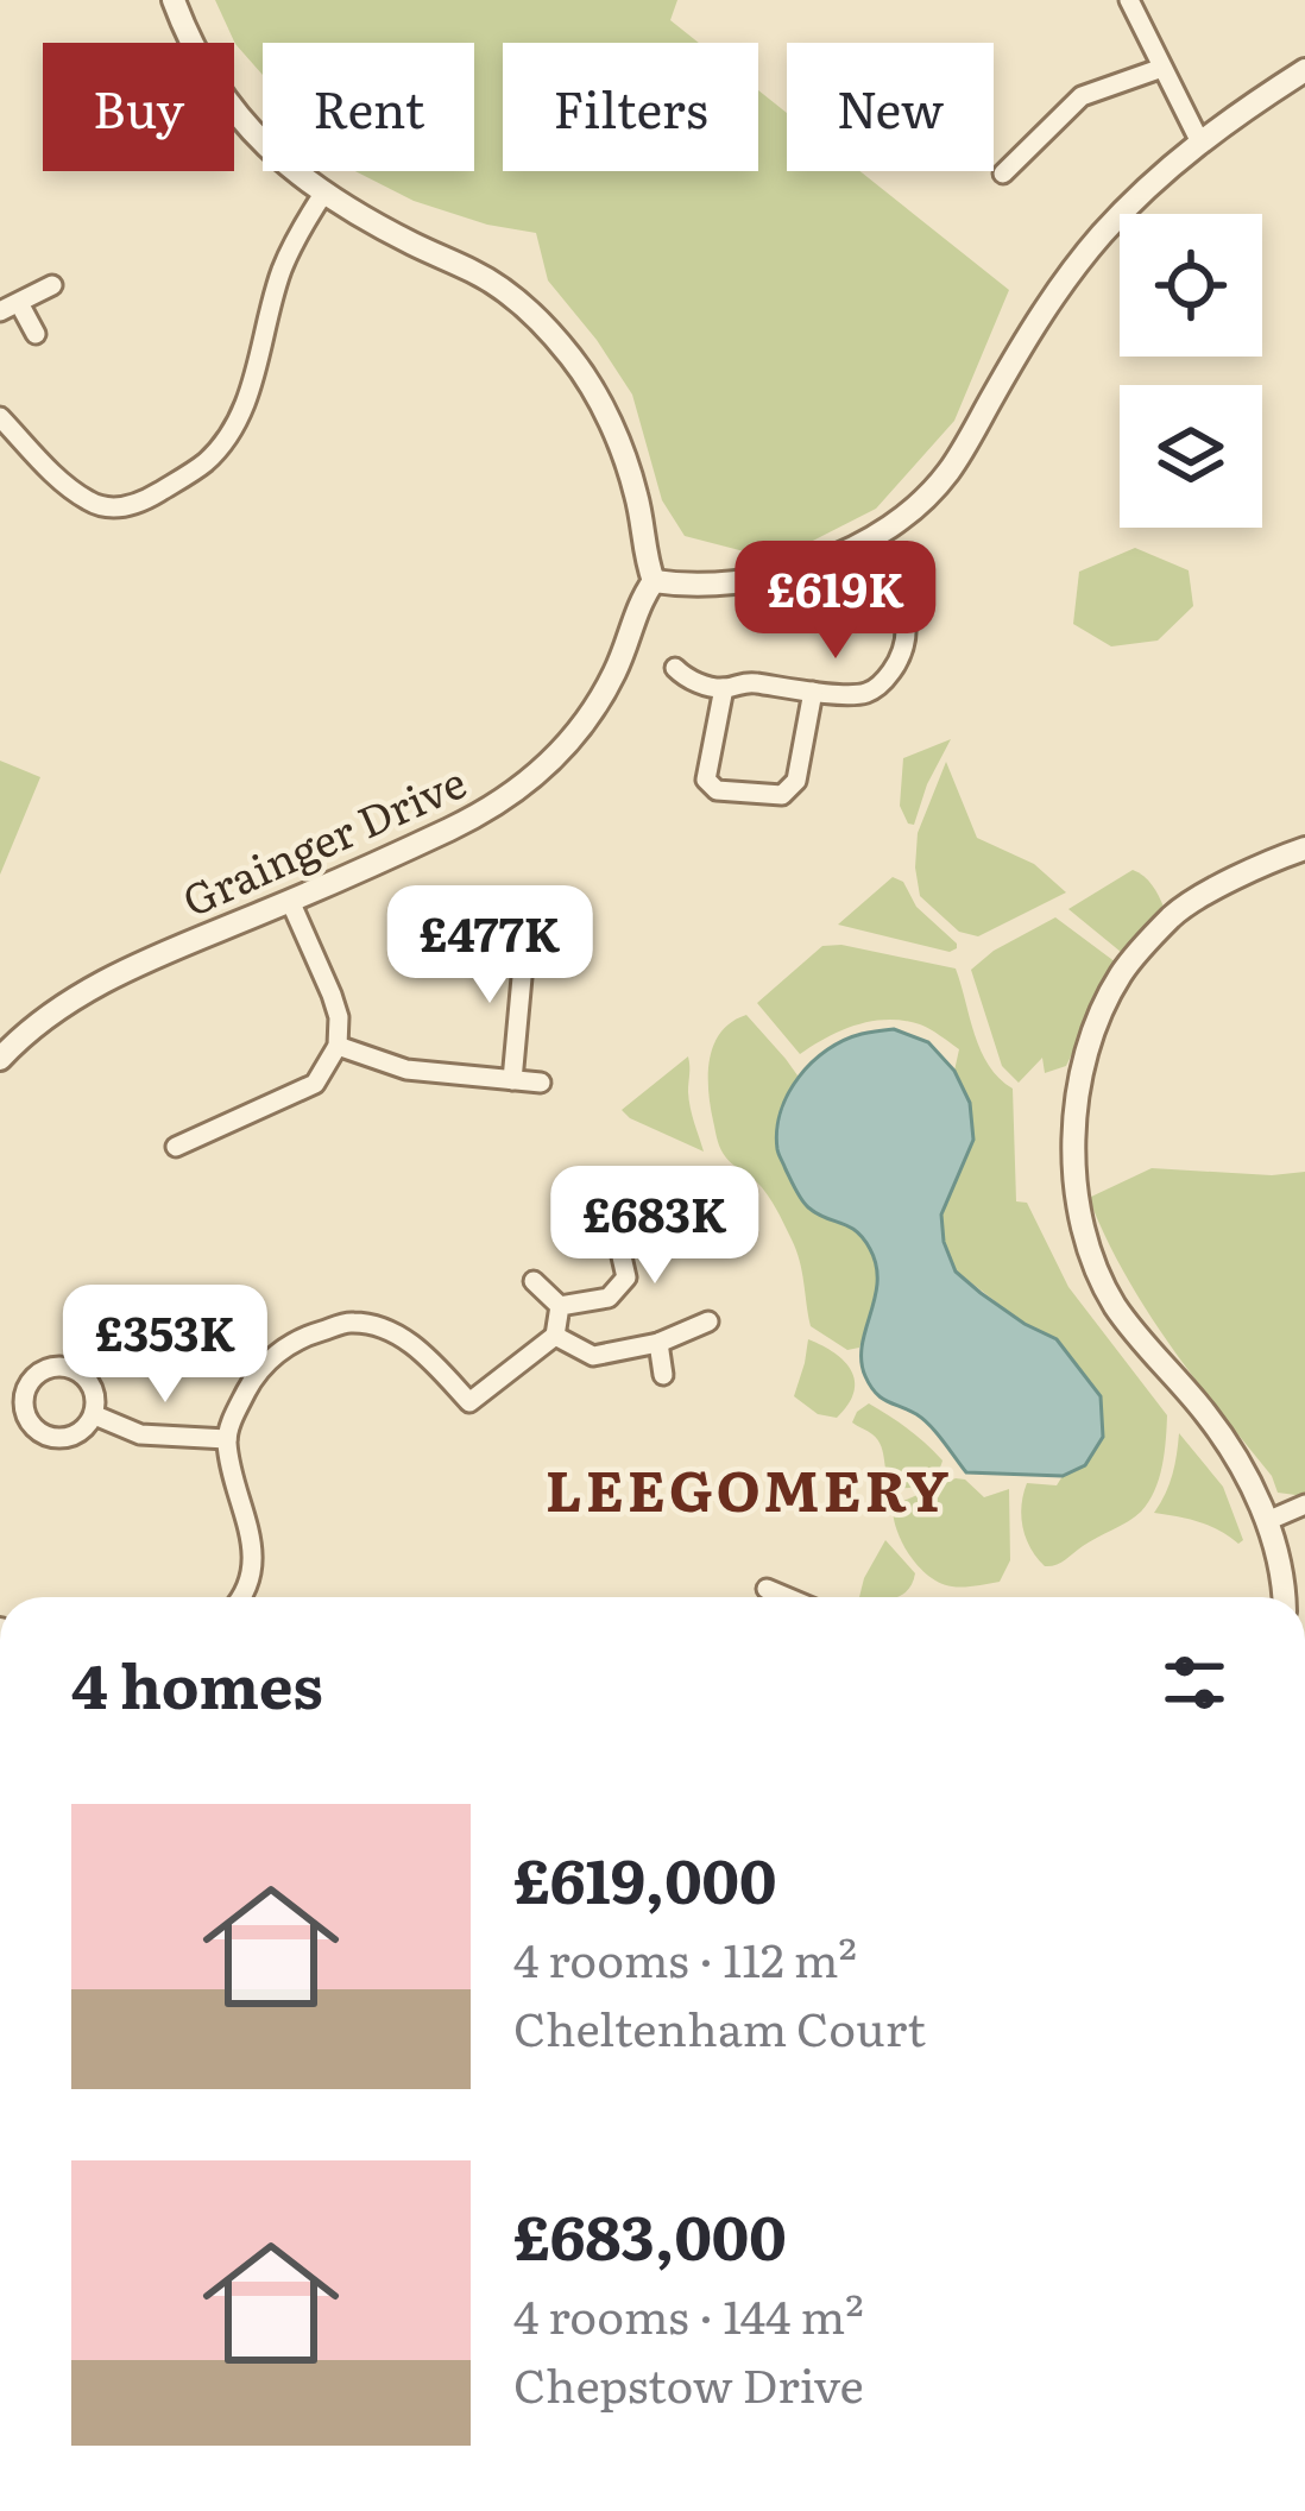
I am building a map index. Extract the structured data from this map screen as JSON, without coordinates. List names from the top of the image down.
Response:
{
  "streets": {
    "street": ["Grainger Drive"]
  },
  "districts": ["LEEGOMERY"],
  "page": {
    "chip": [
      "Buy",
      "Rent",
      "Filters",
      "New"
    ],
    "price": [
      "£619K",
      "£477K",
      "£683K",
      "£353K"
    ],
    "heading": "4 homes",
    "list": [
      {
        "name": "£619,000",
        "note": "4 rooms · 112 m² · Cheltenham Court"
      },
      {
        "name": "£683,000",
        "note": "4 rooms · 144 m² · Chepstow Drive"
      }
    ]
  }
}
